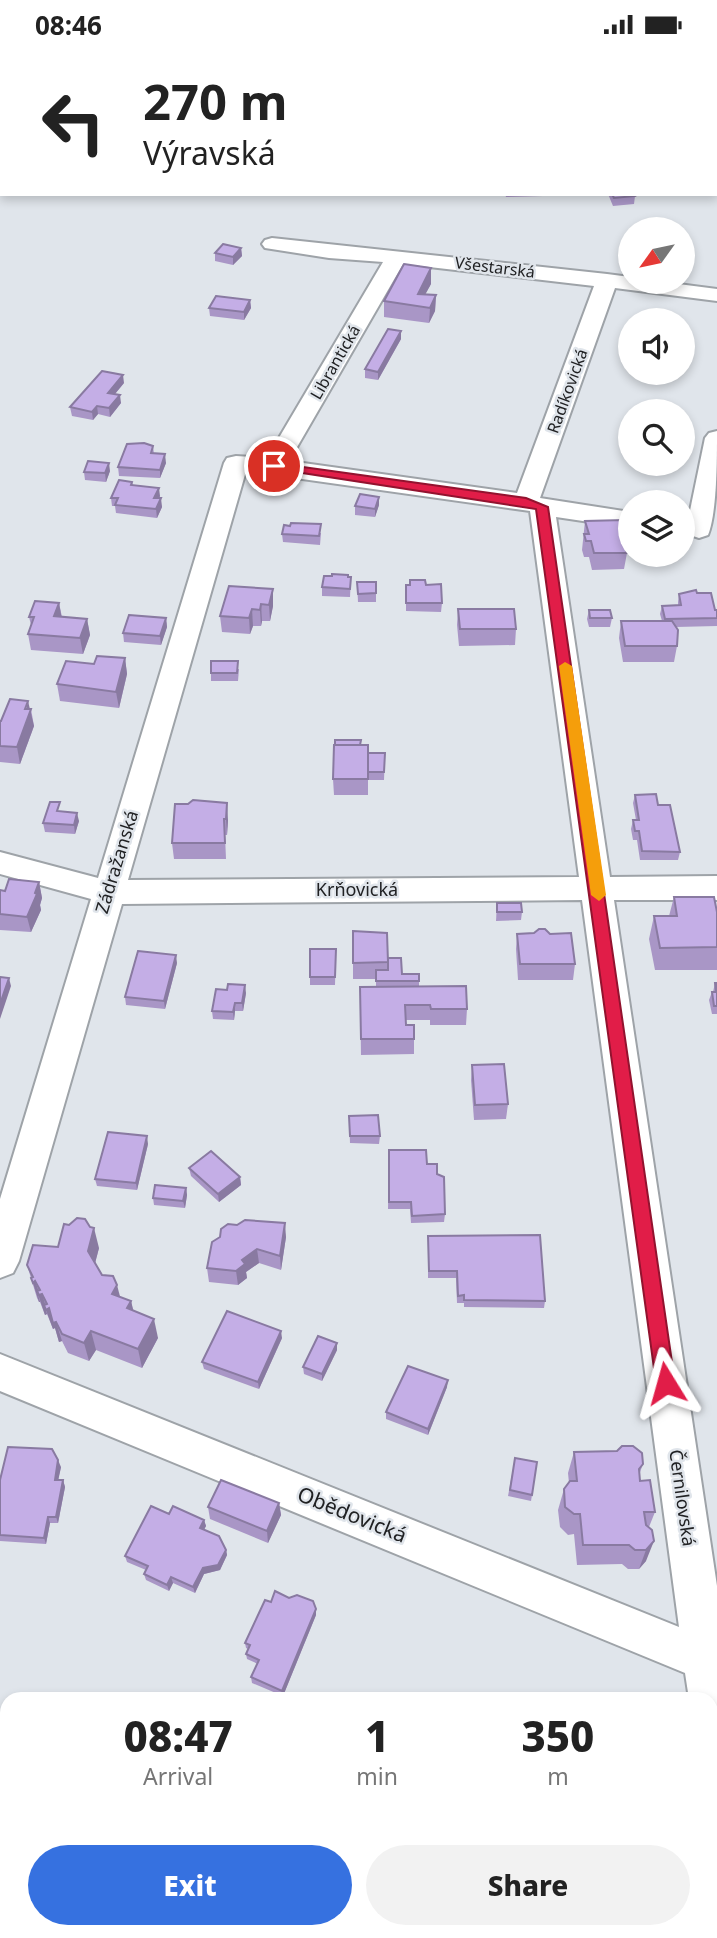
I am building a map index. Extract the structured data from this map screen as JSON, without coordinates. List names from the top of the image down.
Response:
{
  "streets": {
    "street": [
      "Všestarská",
      "Librantická",
      "Radíkovická",
      "Zádražanská",
      "Krňovická",
      "Černilovská",
      "Obědovická"
    ]
  },
  "crossings": [
    ["Všestarská", "Librantická"],
    ["Všestarská", "Radíkovická"],
    ["Librantická", "Zádražanská"],
    ["Radíkovická", "Černilovská"],
    ["Zádražanská", "Krňovická"],
    ["Krňovická", "Černilovská"],
    ["Černilovská", "Obědovická"]
  ],
  "north": "bottom left",
  "page": {
    "status": "08:46",
    "turn": ["270 m", "Výravská"],
    "eta": [
      "08:47",
      "Arrival",
      "1",
      "min",
      "350",
      "m"
    ],
    "buttons": ["Exit", "Share"]
  }
}
